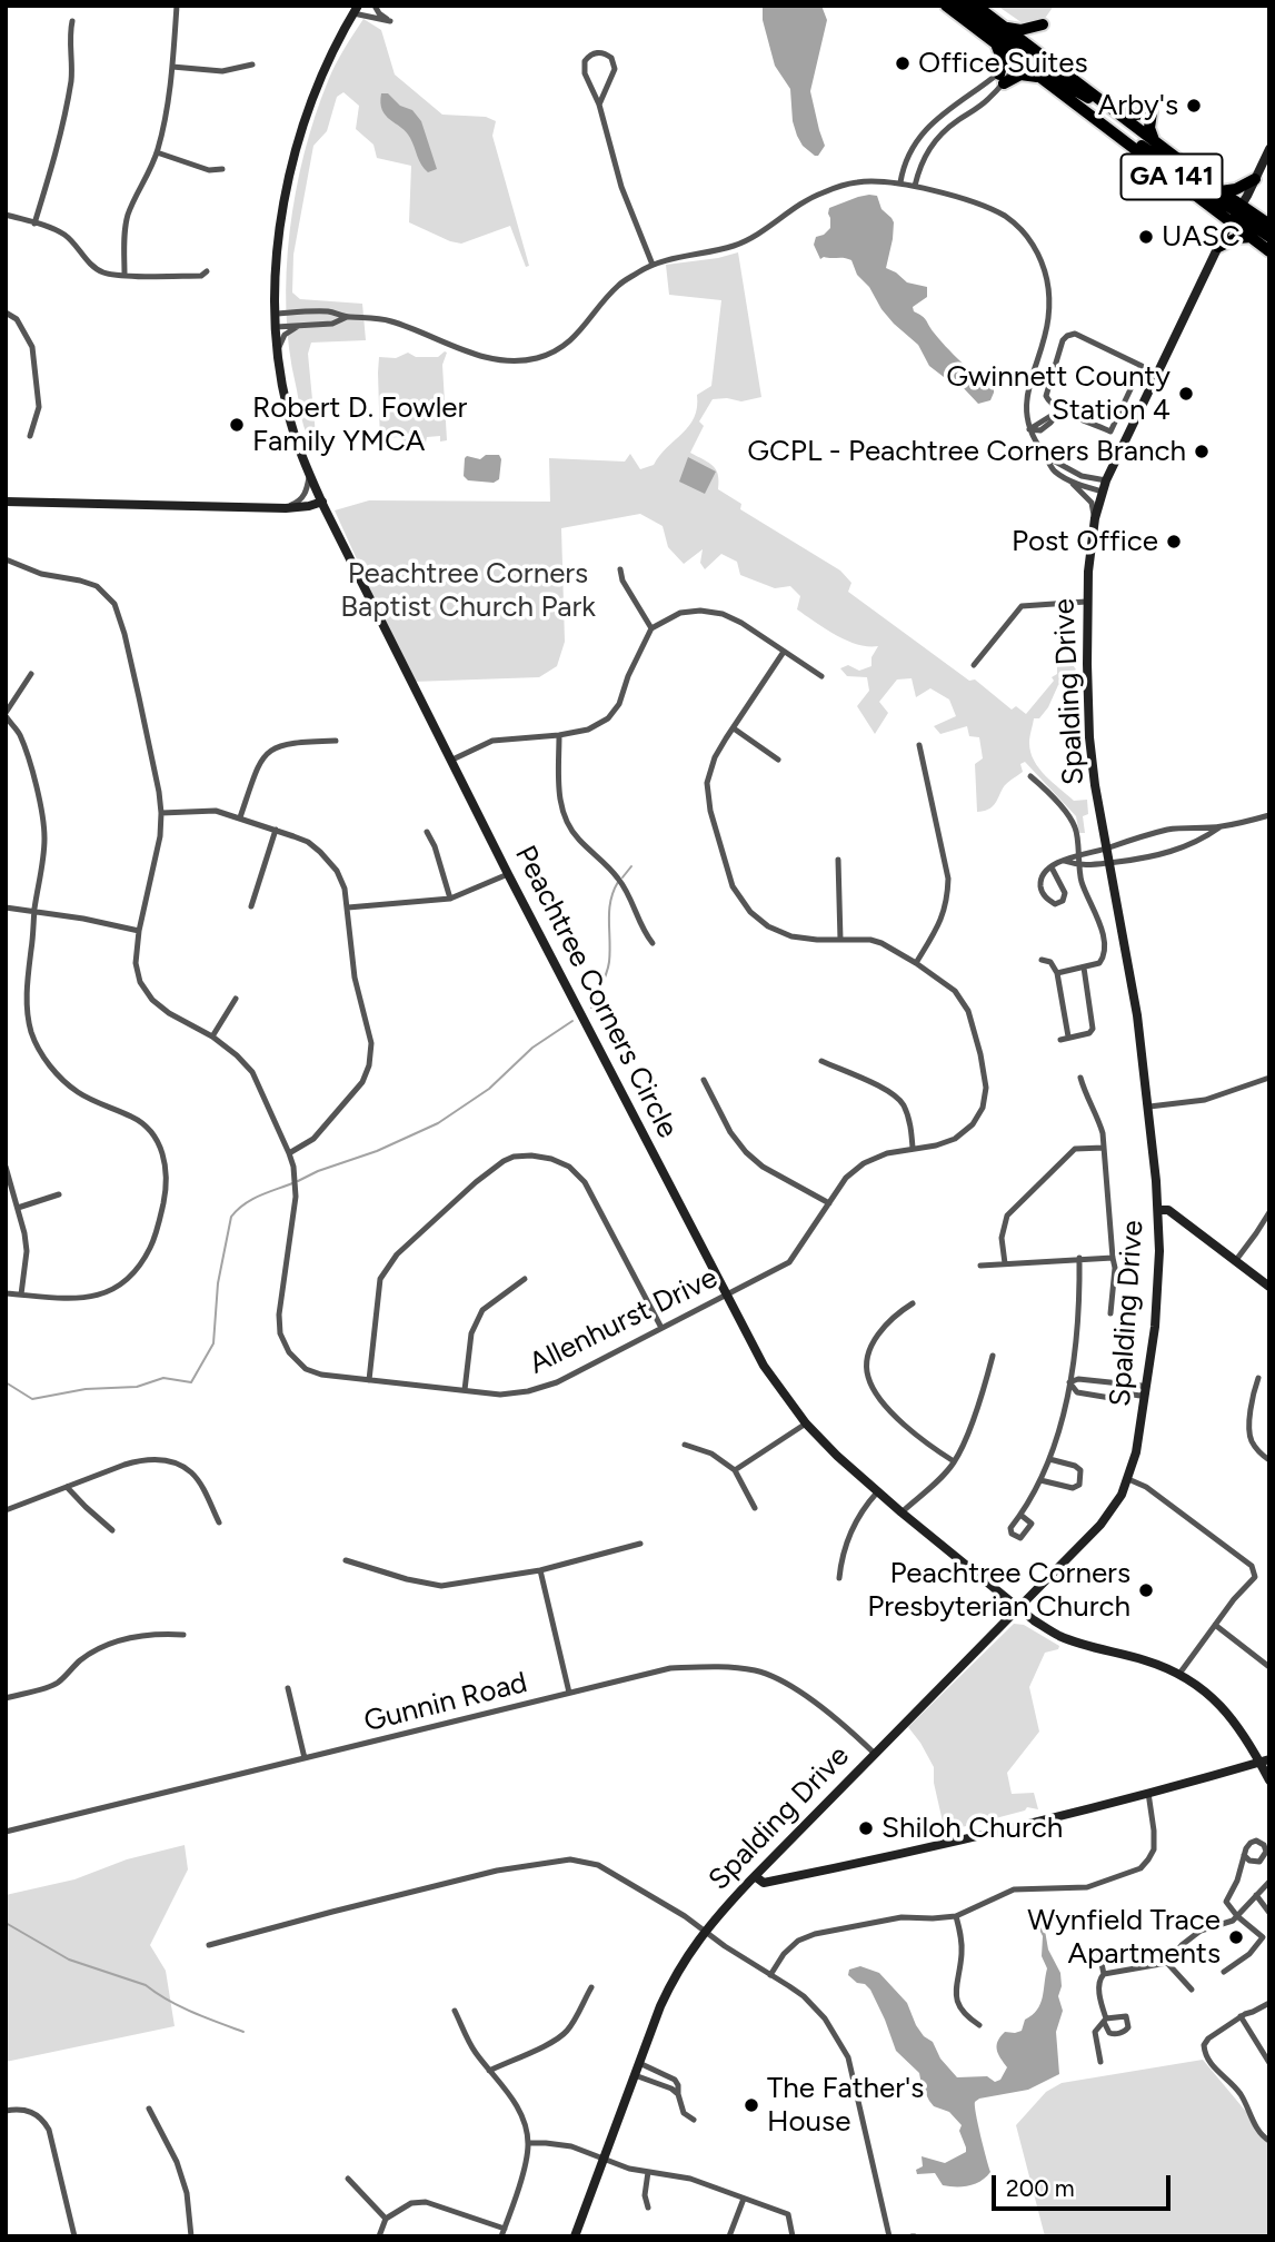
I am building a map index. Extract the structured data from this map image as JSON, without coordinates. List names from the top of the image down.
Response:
{
  "streets": {
    "highway": ["GA 141"],
    "street": [
      "Spalding Drive",
      "Peachtree Corners Circle",
      "Allenhurst Drive",
      "Gunnin Road"
    ]
  },
  "crossings": [
    ["GA 141", "Spalding Drive"],
    ["Spalding Drive", "Peachtree Corners Circle"],
    ["Spalding Drive", "Gunnin Road"],
    ["Peachtree Corners Circle", "Allenhurst Drive"]
  ],
  "parks": ["Peachtree Corners Baptist Church Park"],
  "places": [
    "Office Suites",
    "Arby's",
    "UASC",
    "Gwinnett County Station 4",
    "Robert D. Fowler Family YMCA",
    "GCPL - Peachtree Corners Branch",
    "Post Office",
    "Peachtree Corners Presbyterian Church",
    "Shiloh Church",
    "Wynfield Trace Apartments",
    "The Father's House"
  ],
  "scale_bar": "200 m"
}
